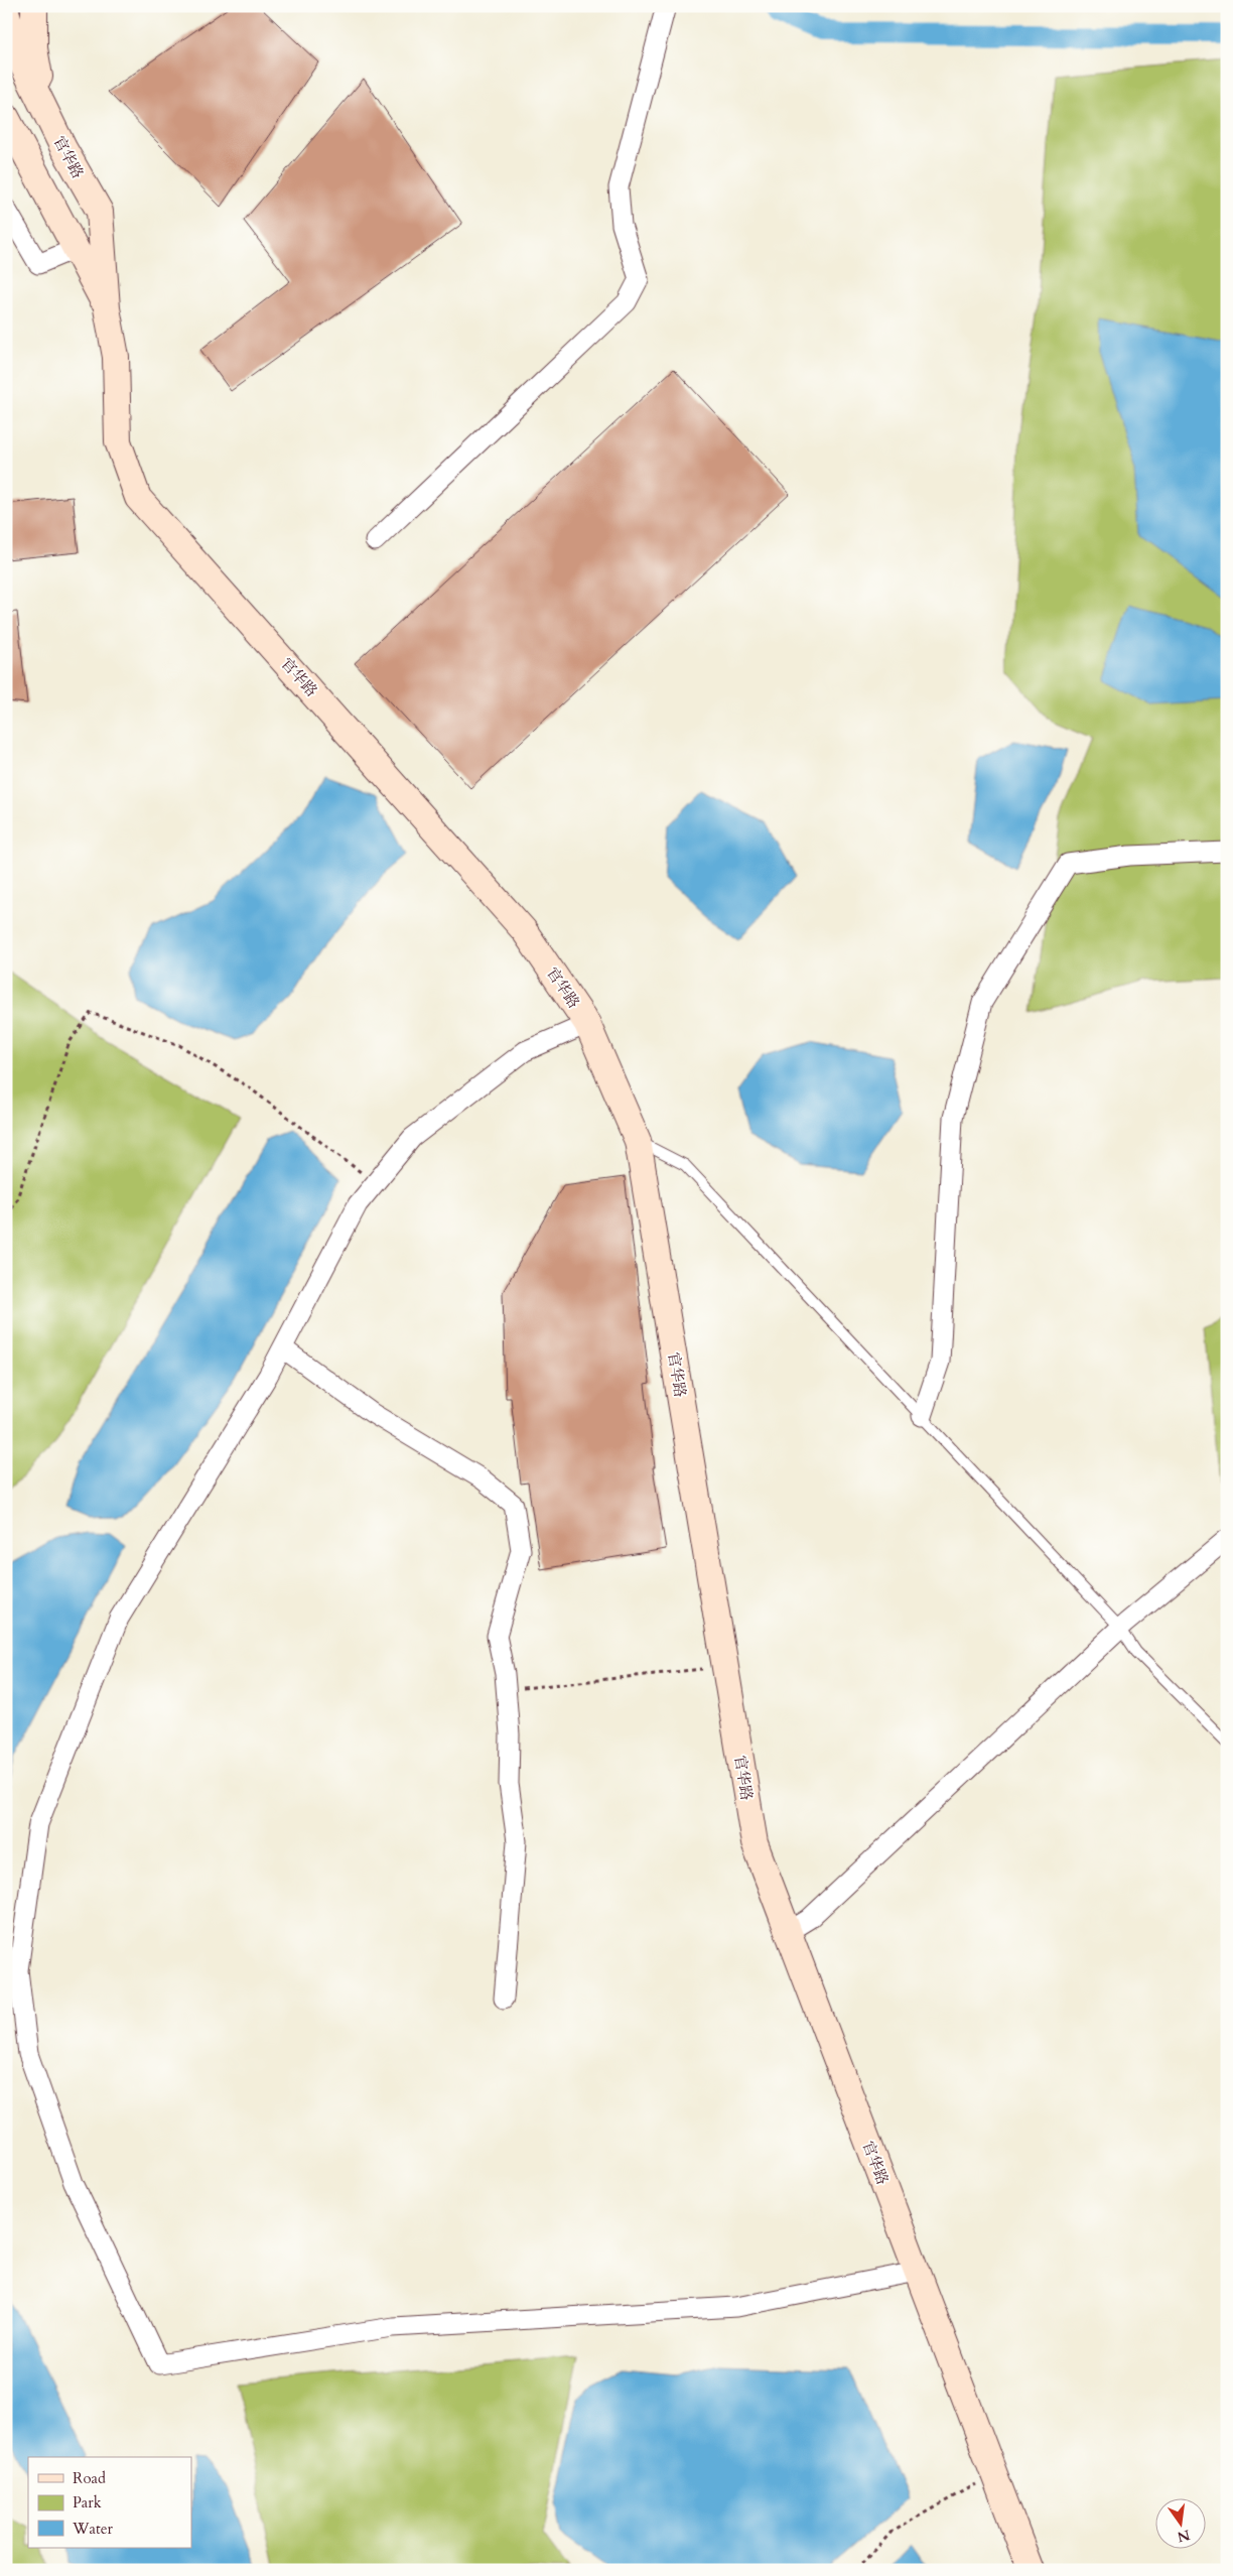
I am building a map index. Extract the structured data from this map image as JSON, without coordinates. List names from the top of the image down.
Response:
{
  "streets": {
    "main road": ["官华路"]
  },
  "legend": ["Road", "Park", "Water"],
  "north": "bottom"
}
